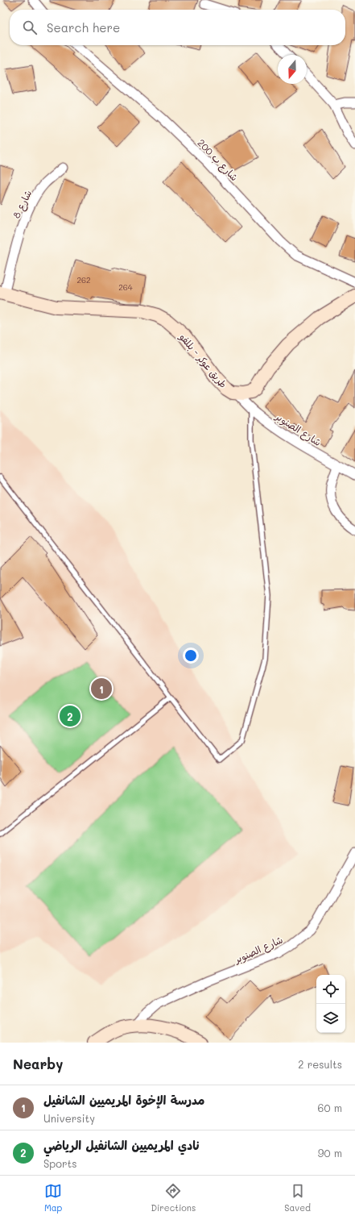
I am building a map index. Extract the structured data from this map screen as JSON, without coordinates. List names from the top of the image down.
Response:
{
  "streets": {
    "street": [
      "شارع ب 200",
      "شارع 8",
      "طريق عوكر - بللفو",
      "شارع الصنوبر"
    ]
  },
  "crossings": [
    ["شارع 8", "طريق عوكر - بللفو"],
    ["طريق عوكر - بللفو", "شارع الصنوبر"]
  ],
  "house_numbers": ["262", "264"],
  "north": "bottom",
  "page": {
    "search": "Search here",
    "pins": ["1", "2"],
    "heading": ["Nearby", "2 results"],
    "list": [
      {
        "mark": "1",
        "name": "مدرسة الإخوة المريميين الشانفيل",
        "note": "University",
        "value": "60 m"
      },
      {
        "mark": "2",
        "name": "نادي المريميين الشانفيل الرياضي",
        "note": "Sports",
        "value": "90 m"
      }
    ],
    "nav": ["Map", "Directions", "Saved"]
  }
}
